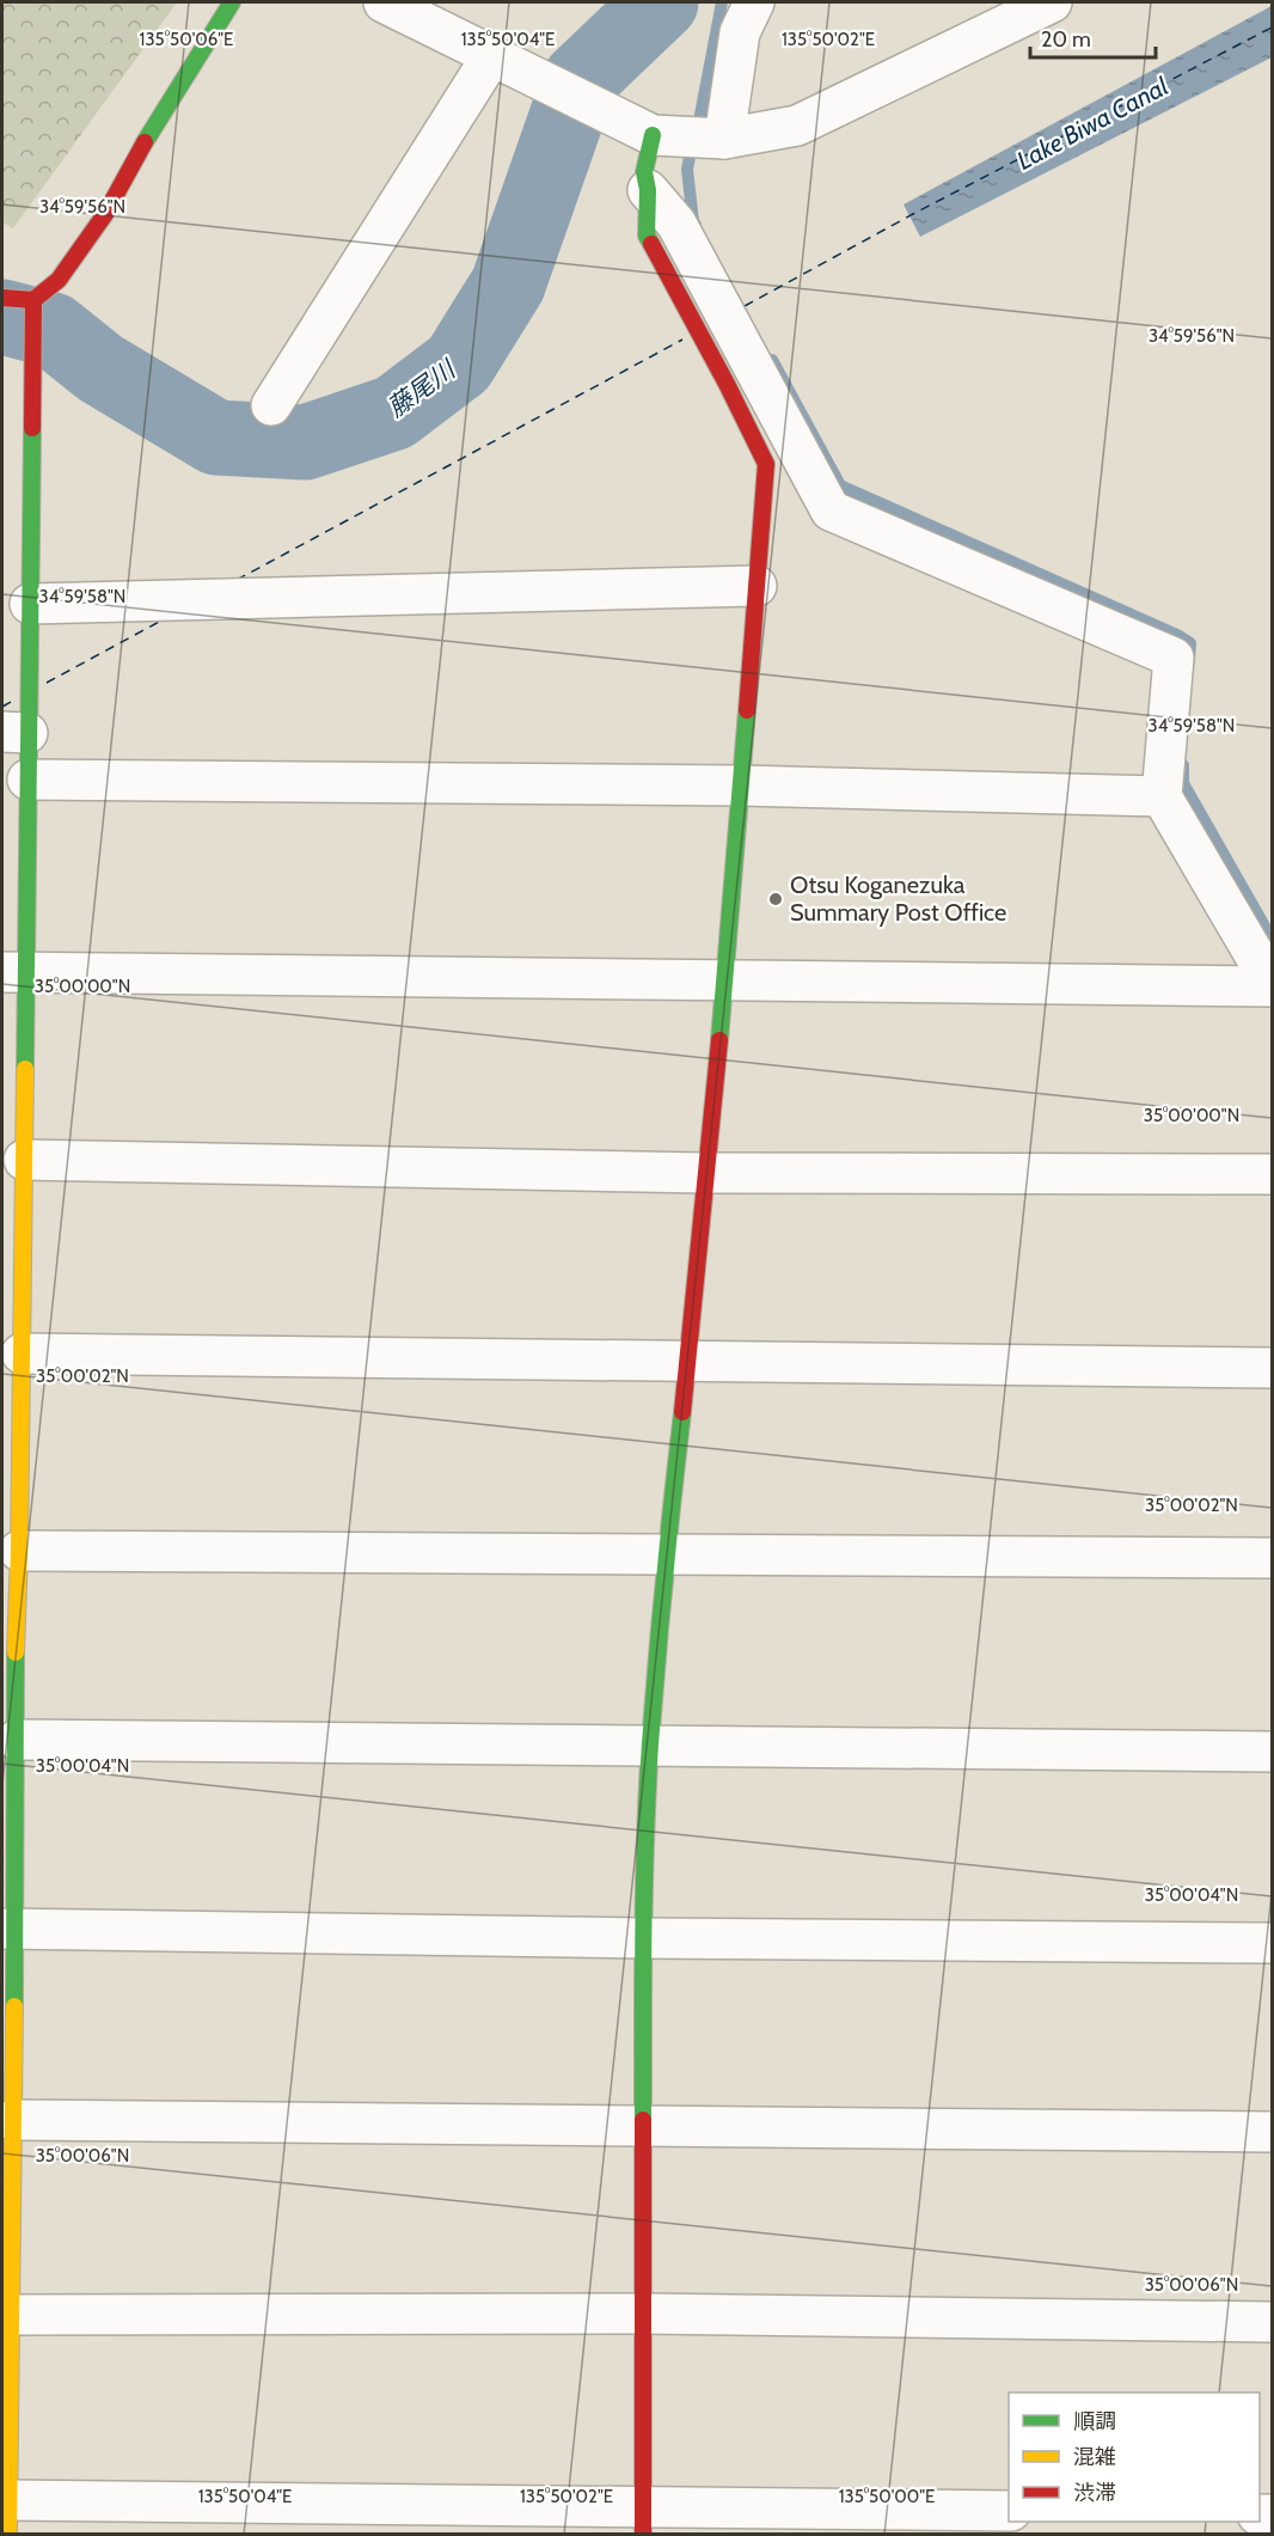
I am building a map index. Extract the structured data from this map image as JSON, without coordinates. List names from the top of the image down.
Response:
{
  "water": ["Lake Biwa Canal", "藤尾川"],
  "places": ["Otsu Koganezuka Summary Post Office"],
  "legend": ["順調", "混雑", "渋滞"],
  "scale_bar": "20 m",
  "coordinates": [
    "135°50'06\"E",
    "135°50'04\"E",
    "135°50'02\"E",
    "34°59'56\"N",
    "34°59'58\"N",
    "35°00'00\"N",
    "35°00'02\"N",
    "35°00'04\"N",
    "35°00'06\"N",
    "135°50'00\"E"
  ]
}
